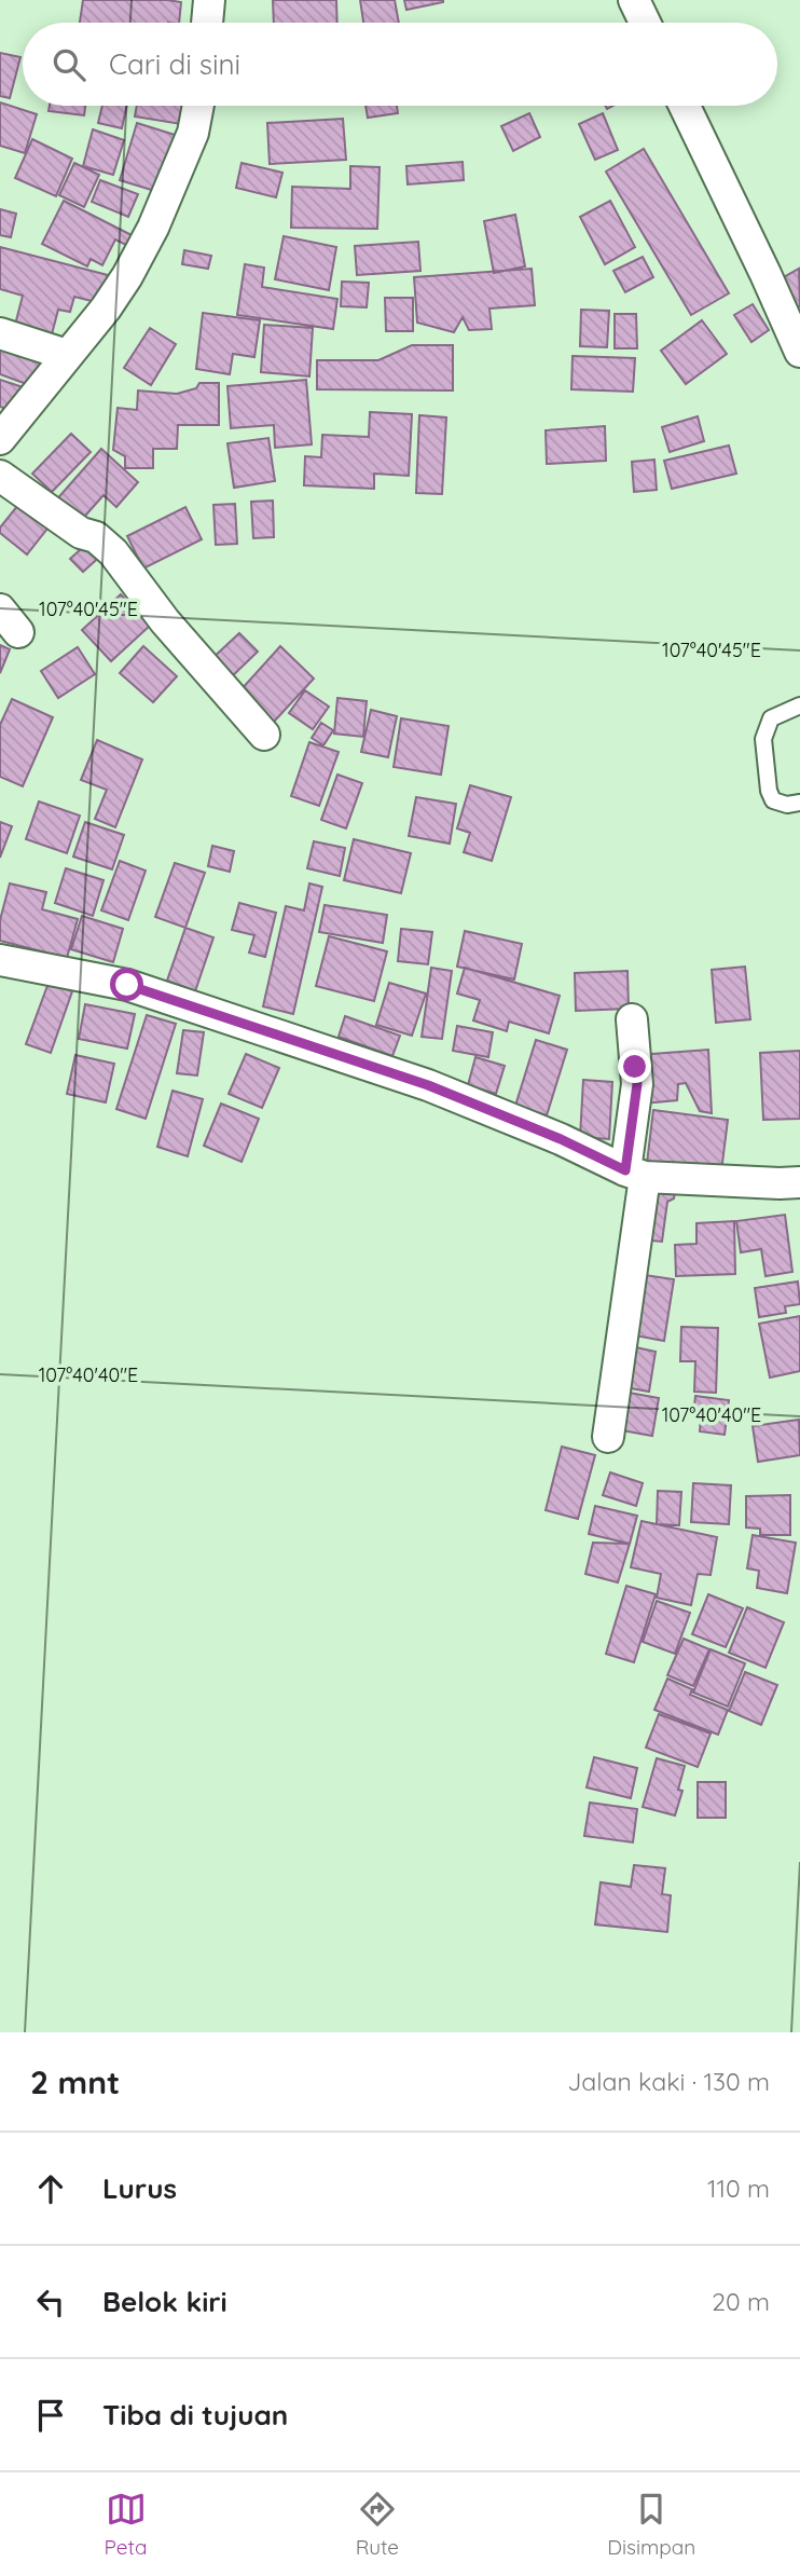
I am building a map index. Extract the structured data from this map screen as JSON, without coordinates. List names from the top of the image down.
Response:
{
  "page": {
    "search": "Cari di sini",
    "heading": ["2 mnt", "Jalan kaki · 130 m"],
    "list": [
      ["Lurus", "110 m"],
      ["Belok kiri", "20 m"],
      "Tiba di tujuan"
    ],
    "nav": ["Peta", "Rute", "Disimpan"]
  },
  "coordinates": ["107°40'45\"E", "107°40'40\"E"]
}
